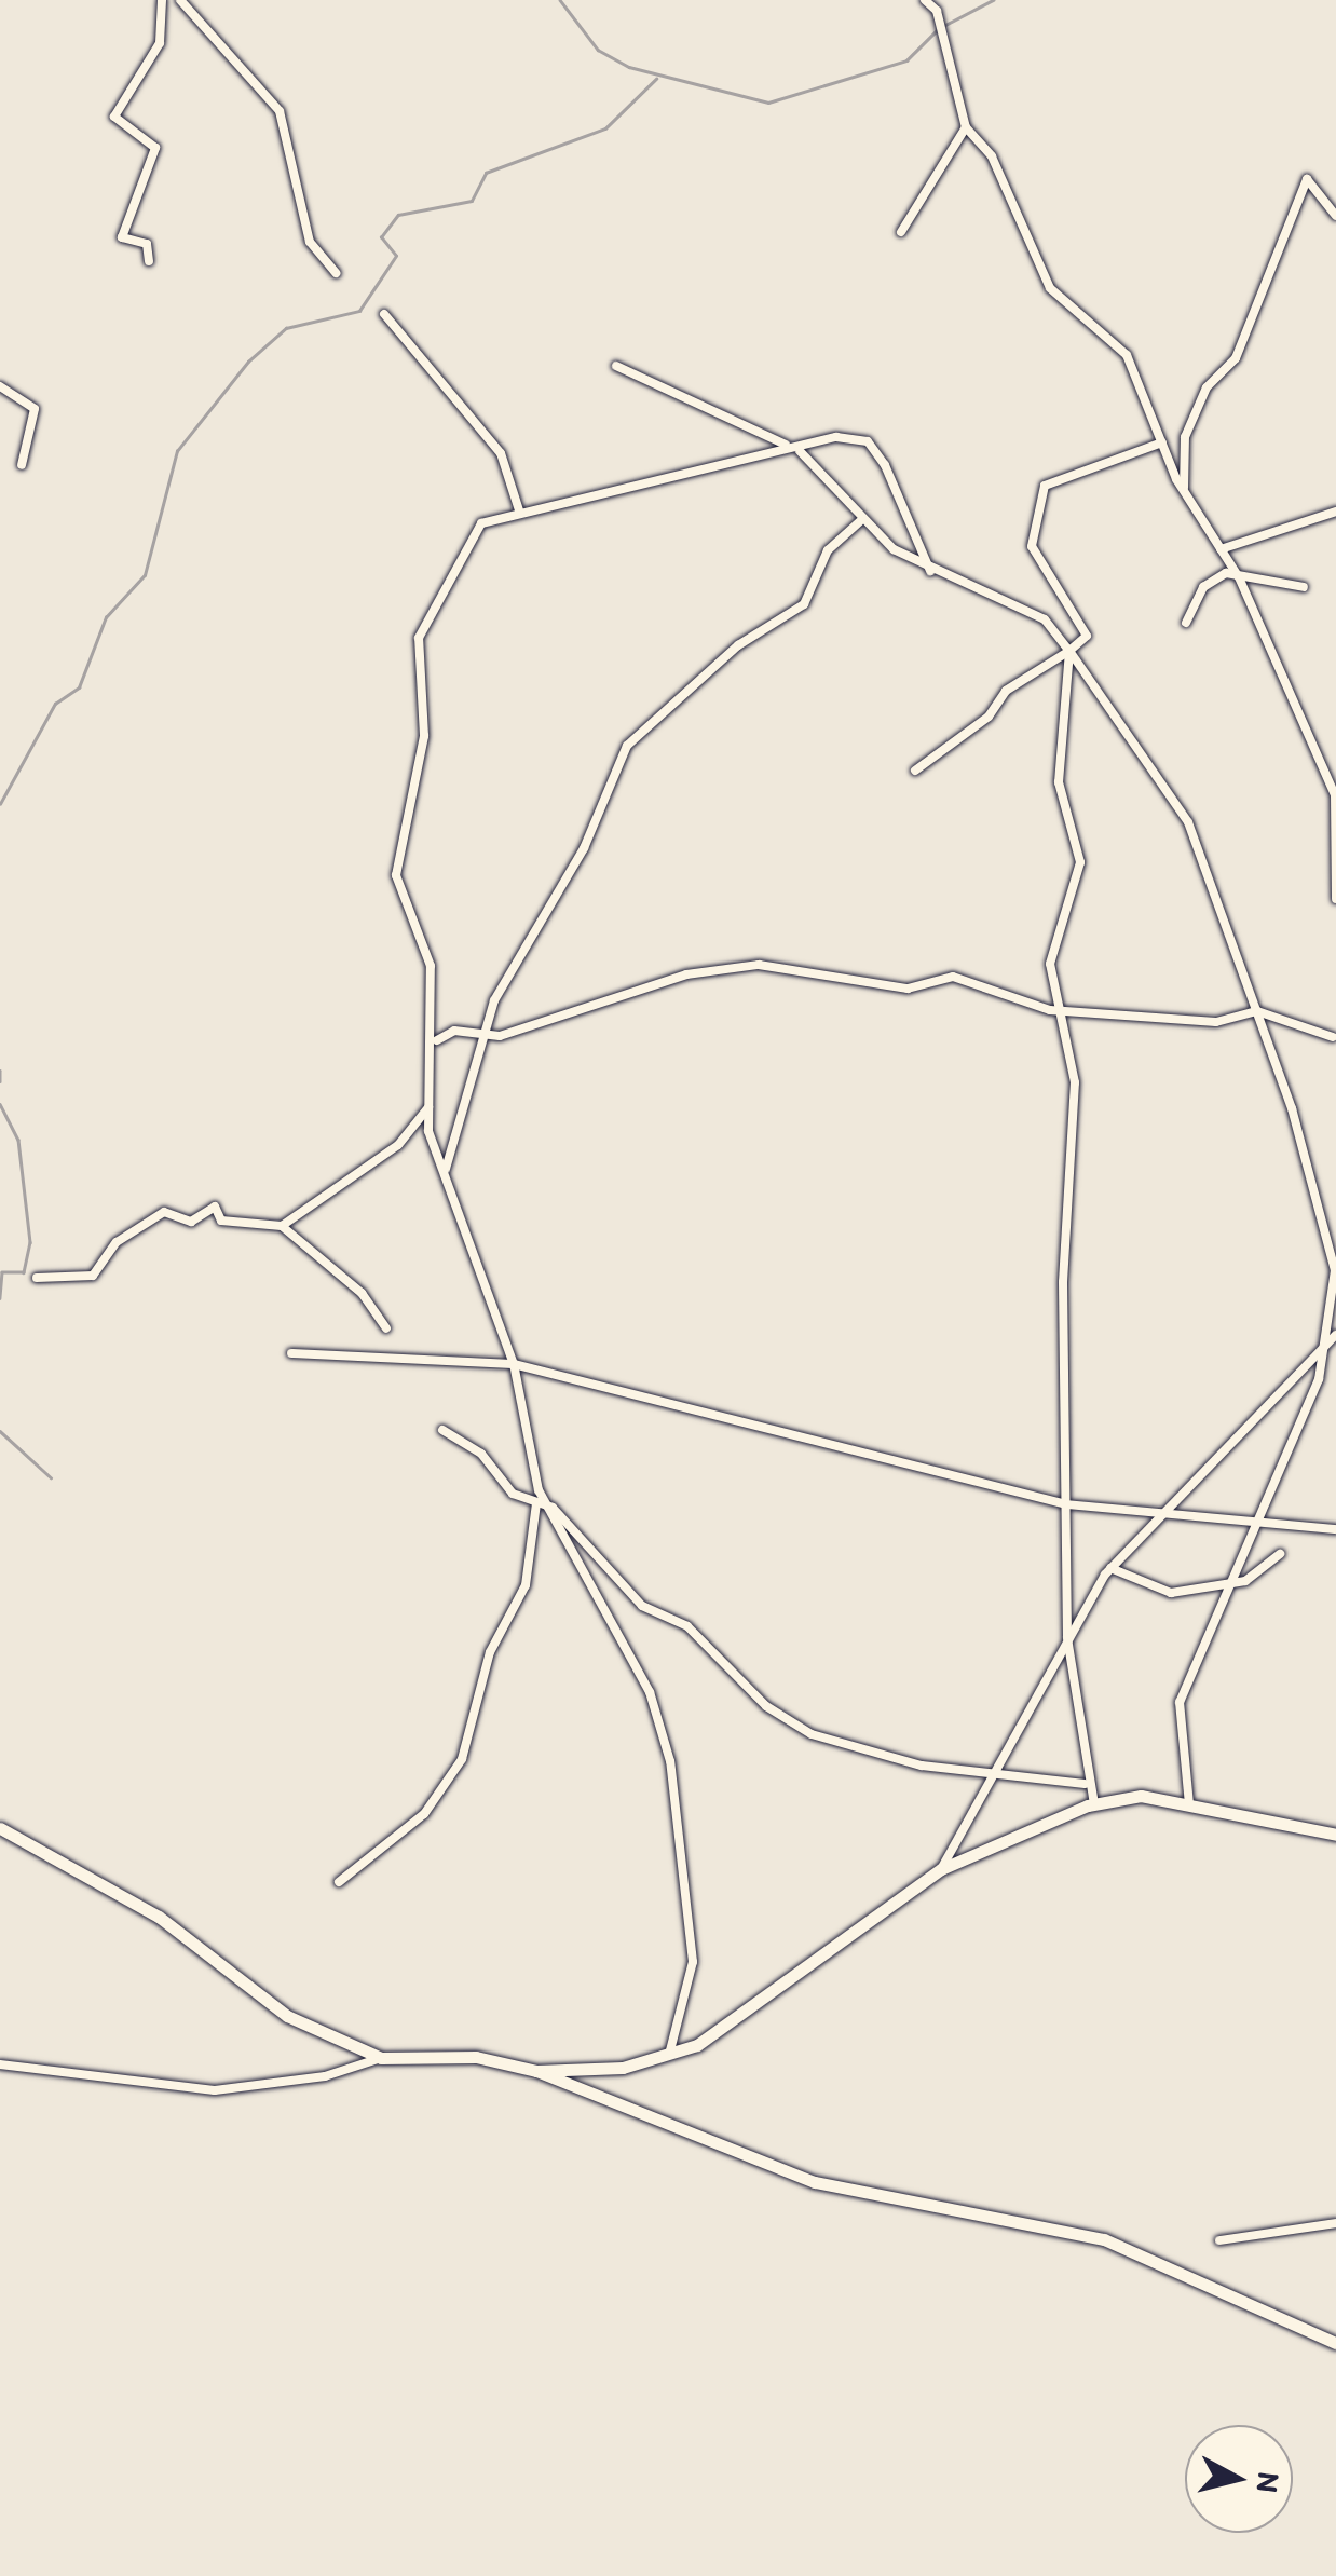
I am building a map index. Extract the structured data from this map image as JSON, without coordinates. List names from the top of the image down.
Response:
{
  "north": "right"
}
